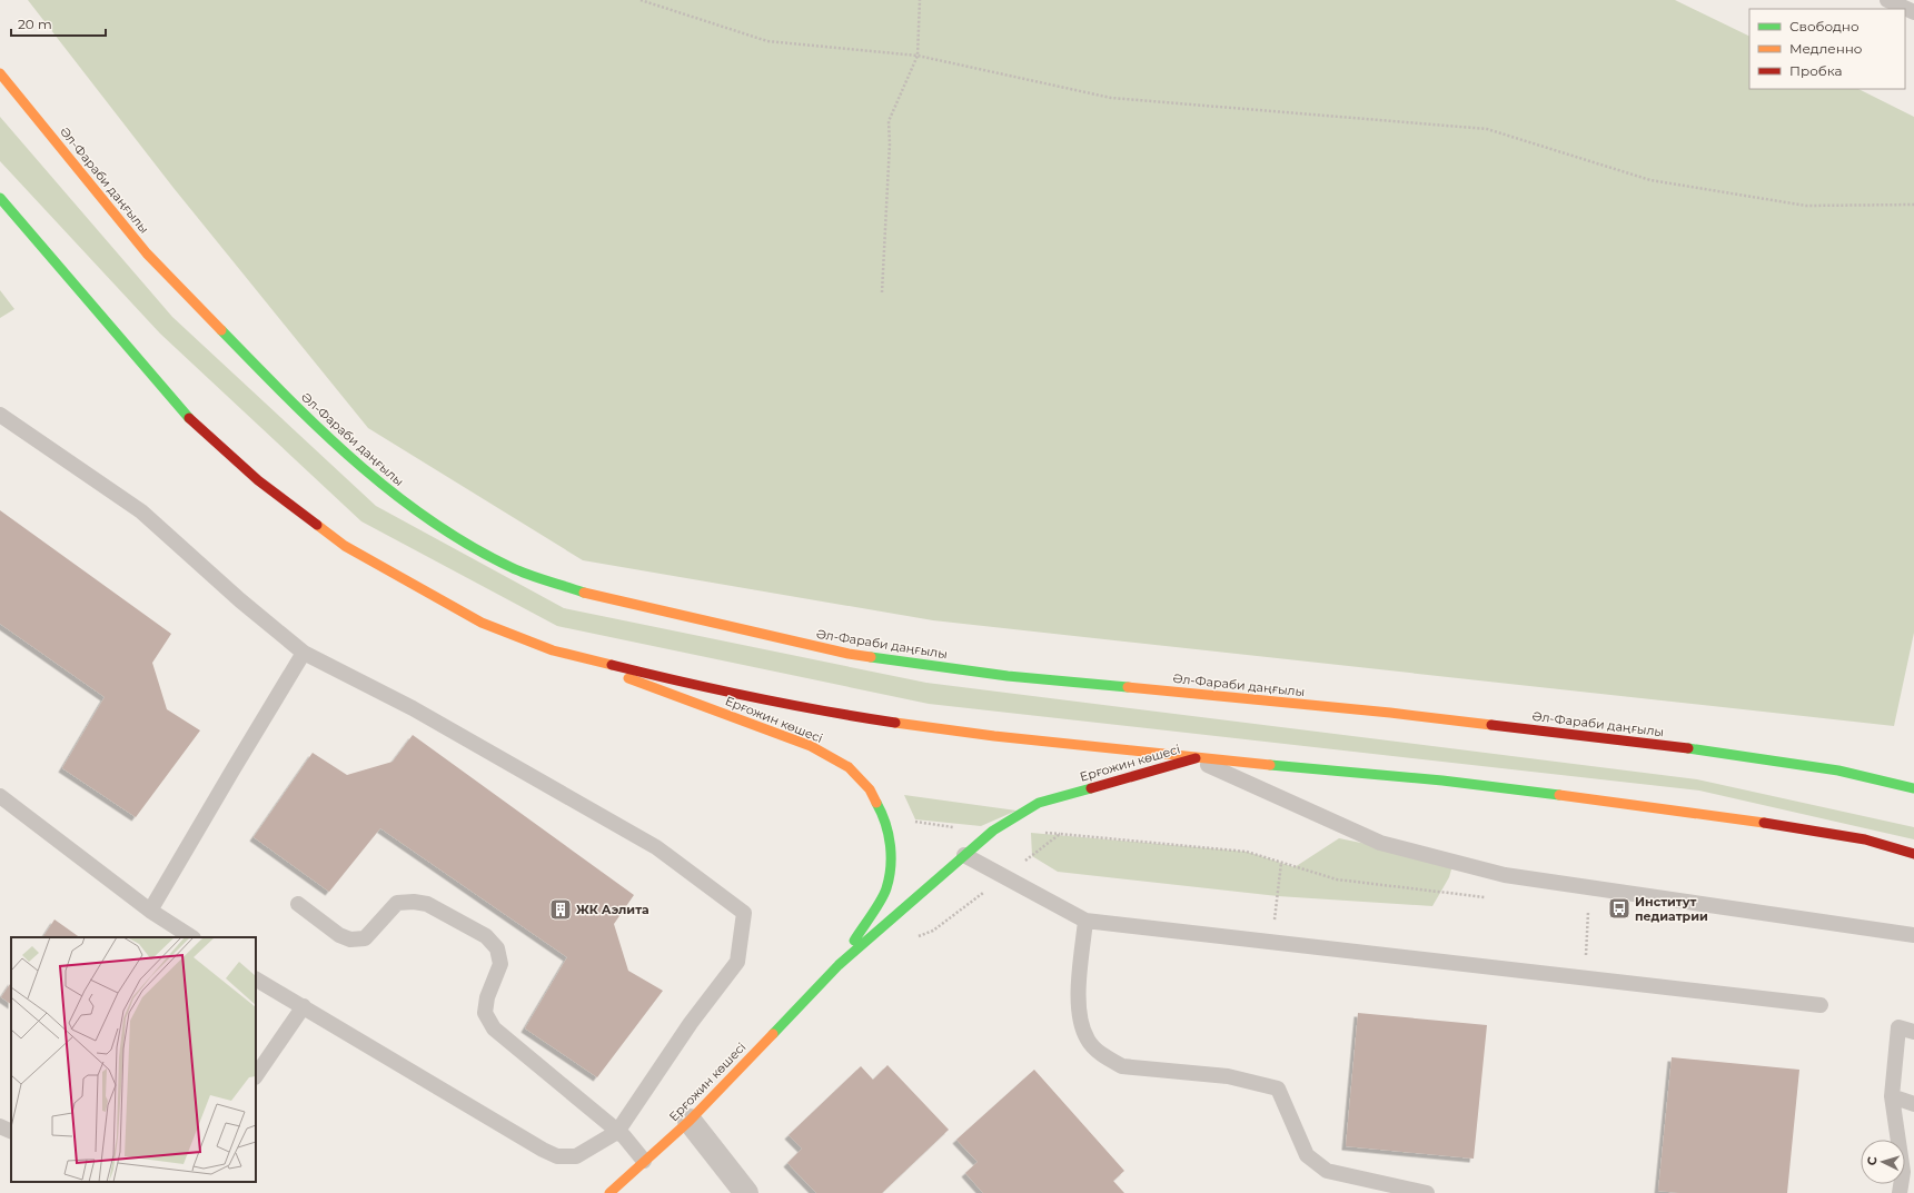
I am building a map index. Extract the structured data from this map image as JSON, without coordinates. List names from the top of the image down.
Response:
{
  "streets": {
    "main road": ["Әл-Фараби даңғылы", "Ерғожин көшесі"]
  },
  "places": {
    "bus stop": ["Институт педиатрии"],
    "building": ["ЖК Аэлита"]
  },
  "legend": ["Свободно", "Медленно", "Пробка"],
  "scale_bar": "20 m",
  "north": "left"
}
